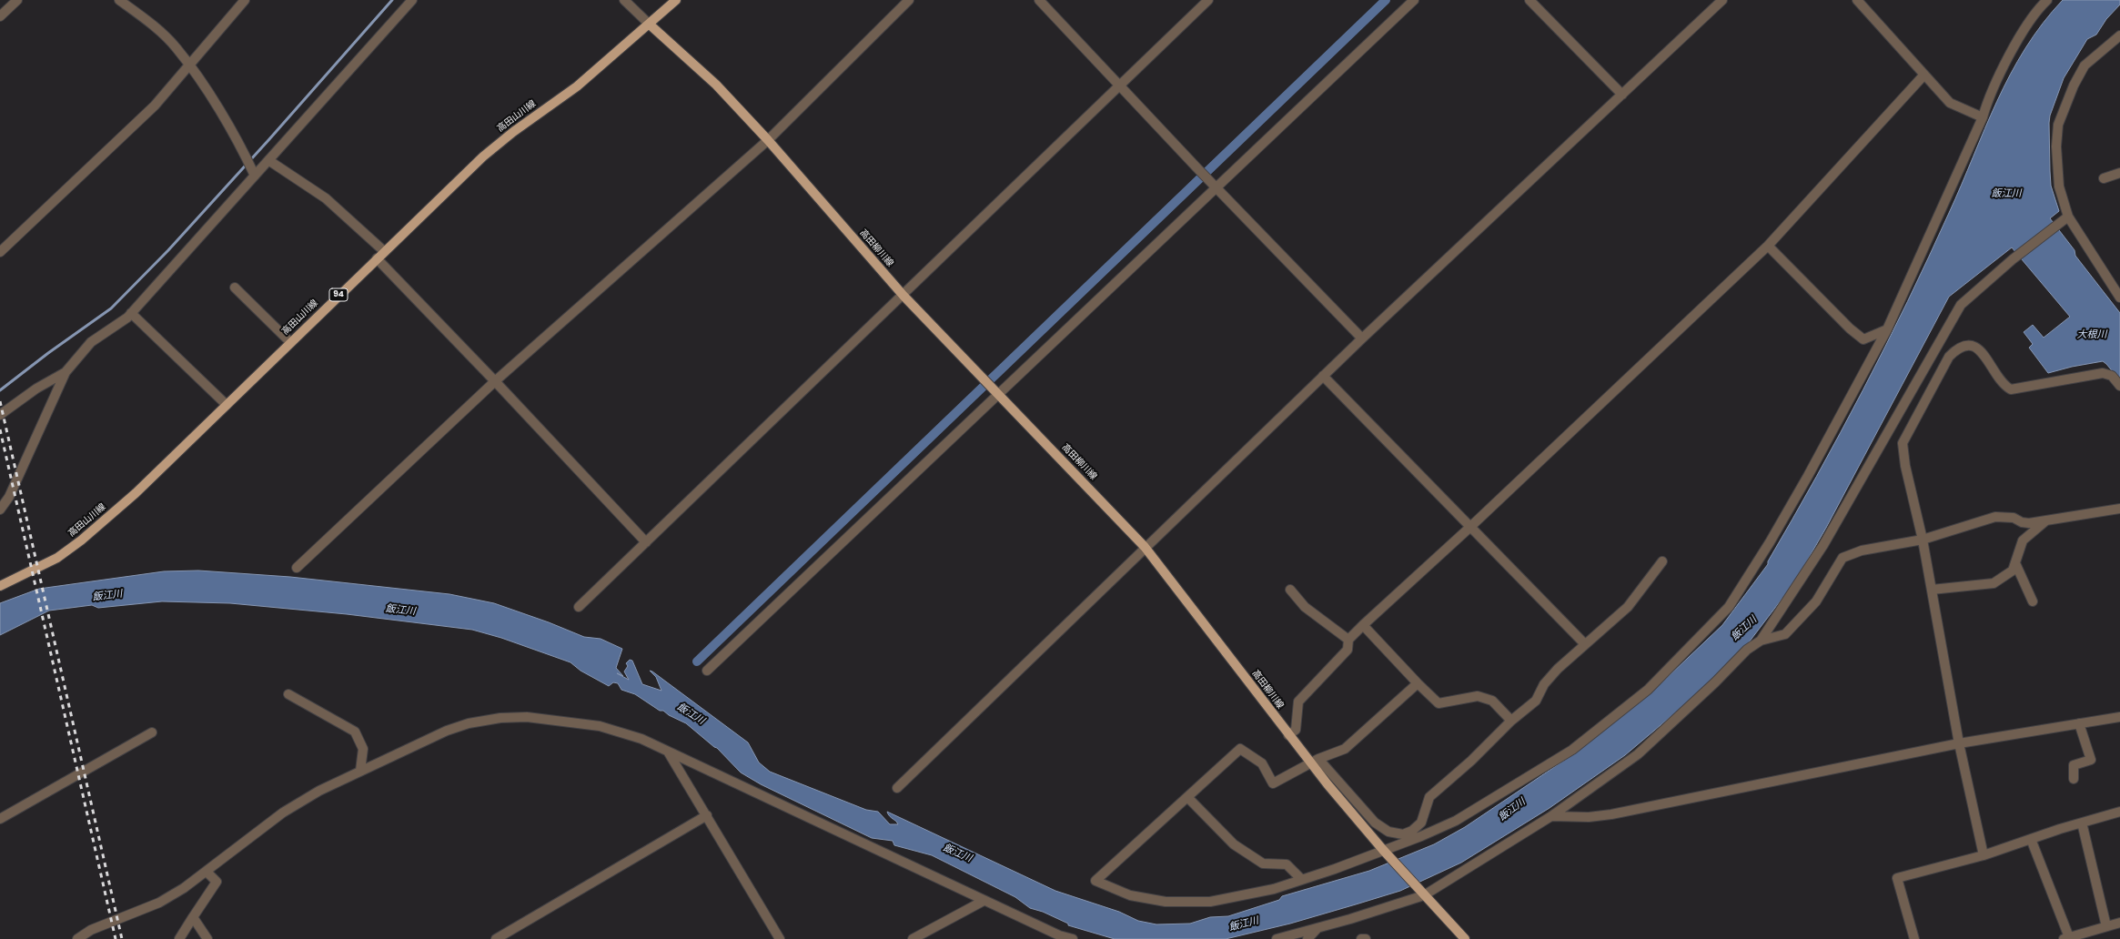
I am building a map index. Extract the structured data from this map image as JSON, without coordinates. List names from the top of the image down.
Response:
{
  "streets": {
    "main road": ["高田山川線", "高田柳川線", "94"]
  },
  "crossings": [
    ["高田山川線", "高田柳川線"]
  ],
  "water": ["飯江川", "大根川"]
}
